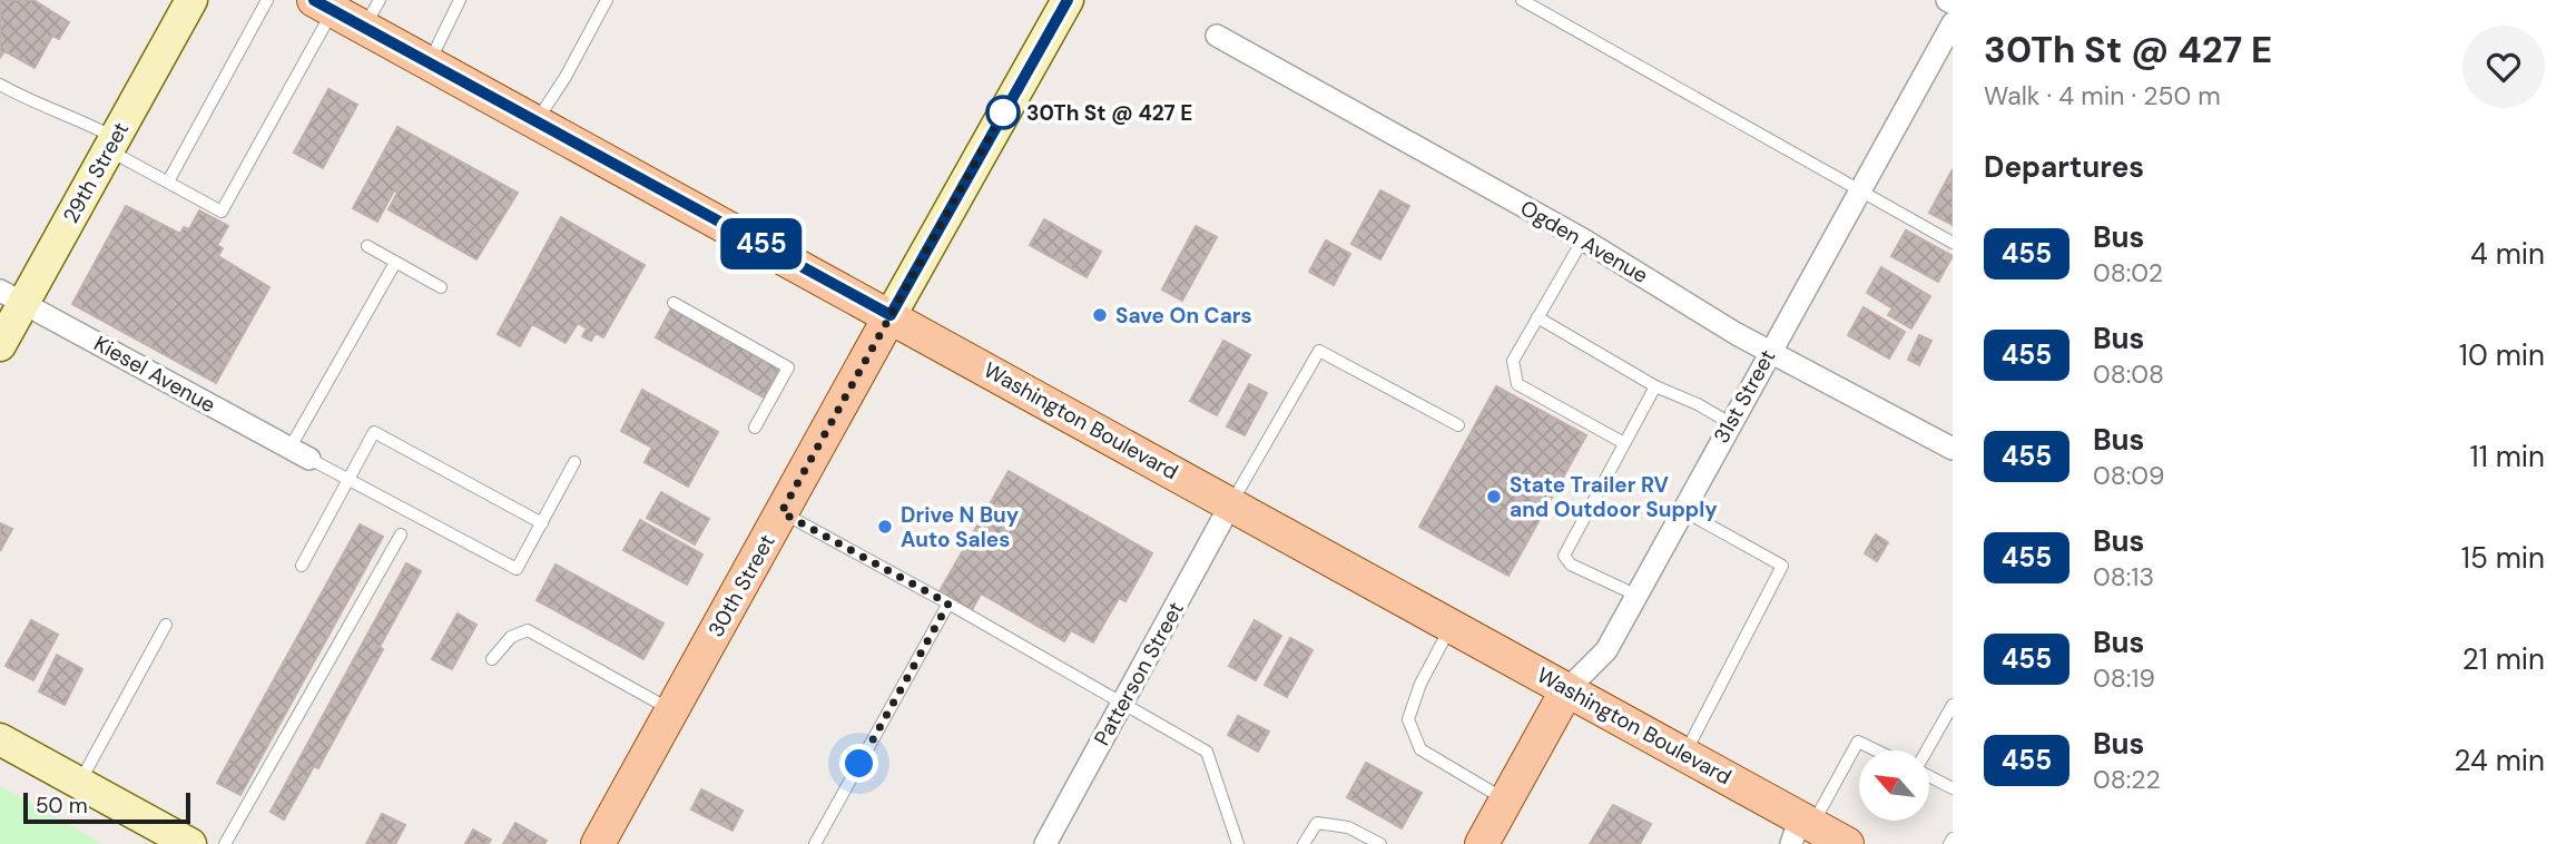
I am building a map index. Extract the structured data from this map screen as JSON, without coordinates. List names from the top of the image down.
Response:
{
  "streets": {
    "main road": ["31st Street", "Washington Boulevard", "30th Street"],
    "street": [
      "29th Street",
      "Ogden Avenue",
      "Kiesel Avenue",
      "Patterson Street"
    ]
  },
  "crossings": [
    ["29th Street", "Kiesel Avenue"],
    ["Ogden Avenue", "31st Street"],
    ["31st Street", "Washington Boulevard"],
    ["Washington Boulevard", "30th Street"],
    ["Washington Boulevard", "Patterson Street"]
  ],
  "places": [
    "30Th St @ 427 E",
    "Save On Cars",
    "State Trailer RV and Outdoor Supply",
    "Drive N Buy Auto Sales"
  ],
  "lines": ["bus line 455"],
  "scale_bar": "50 m",
  "north": "top left",
  "page": {
    "on_map": "455",
    "heading": [
      ["30Th St @ 427 E", "Walk · 4 min · 250 m"],
      "Departures"
    ],
    "list": [
      {
        "mark": "455",
        "name": "Bus",
        "note": "08:02",
        "value": "4 min"
      },
      {
        "mark": "455",
        "name": "Bus",
        "note": "08:08",
        "value": "10 min"
      },
      {
        "mark": "455",
        "name": "Bus",
        "note": "08:09",
        "value": "11 min"
      },
      {
        "mark": "455",
        "name": "Bus",
        "note": "08:13",
        "value": "15 min"
      },
      {
        "mark": "455",
        "name": "Bus",
        "note": "08:19",
        "value": "21 min"
      },
      {
        "mark": "455",
        "name": "Bus",
        "note": "08:22",
        "value": "24 min"
      }
    ],
    "scale": "50 m"
  }
}
